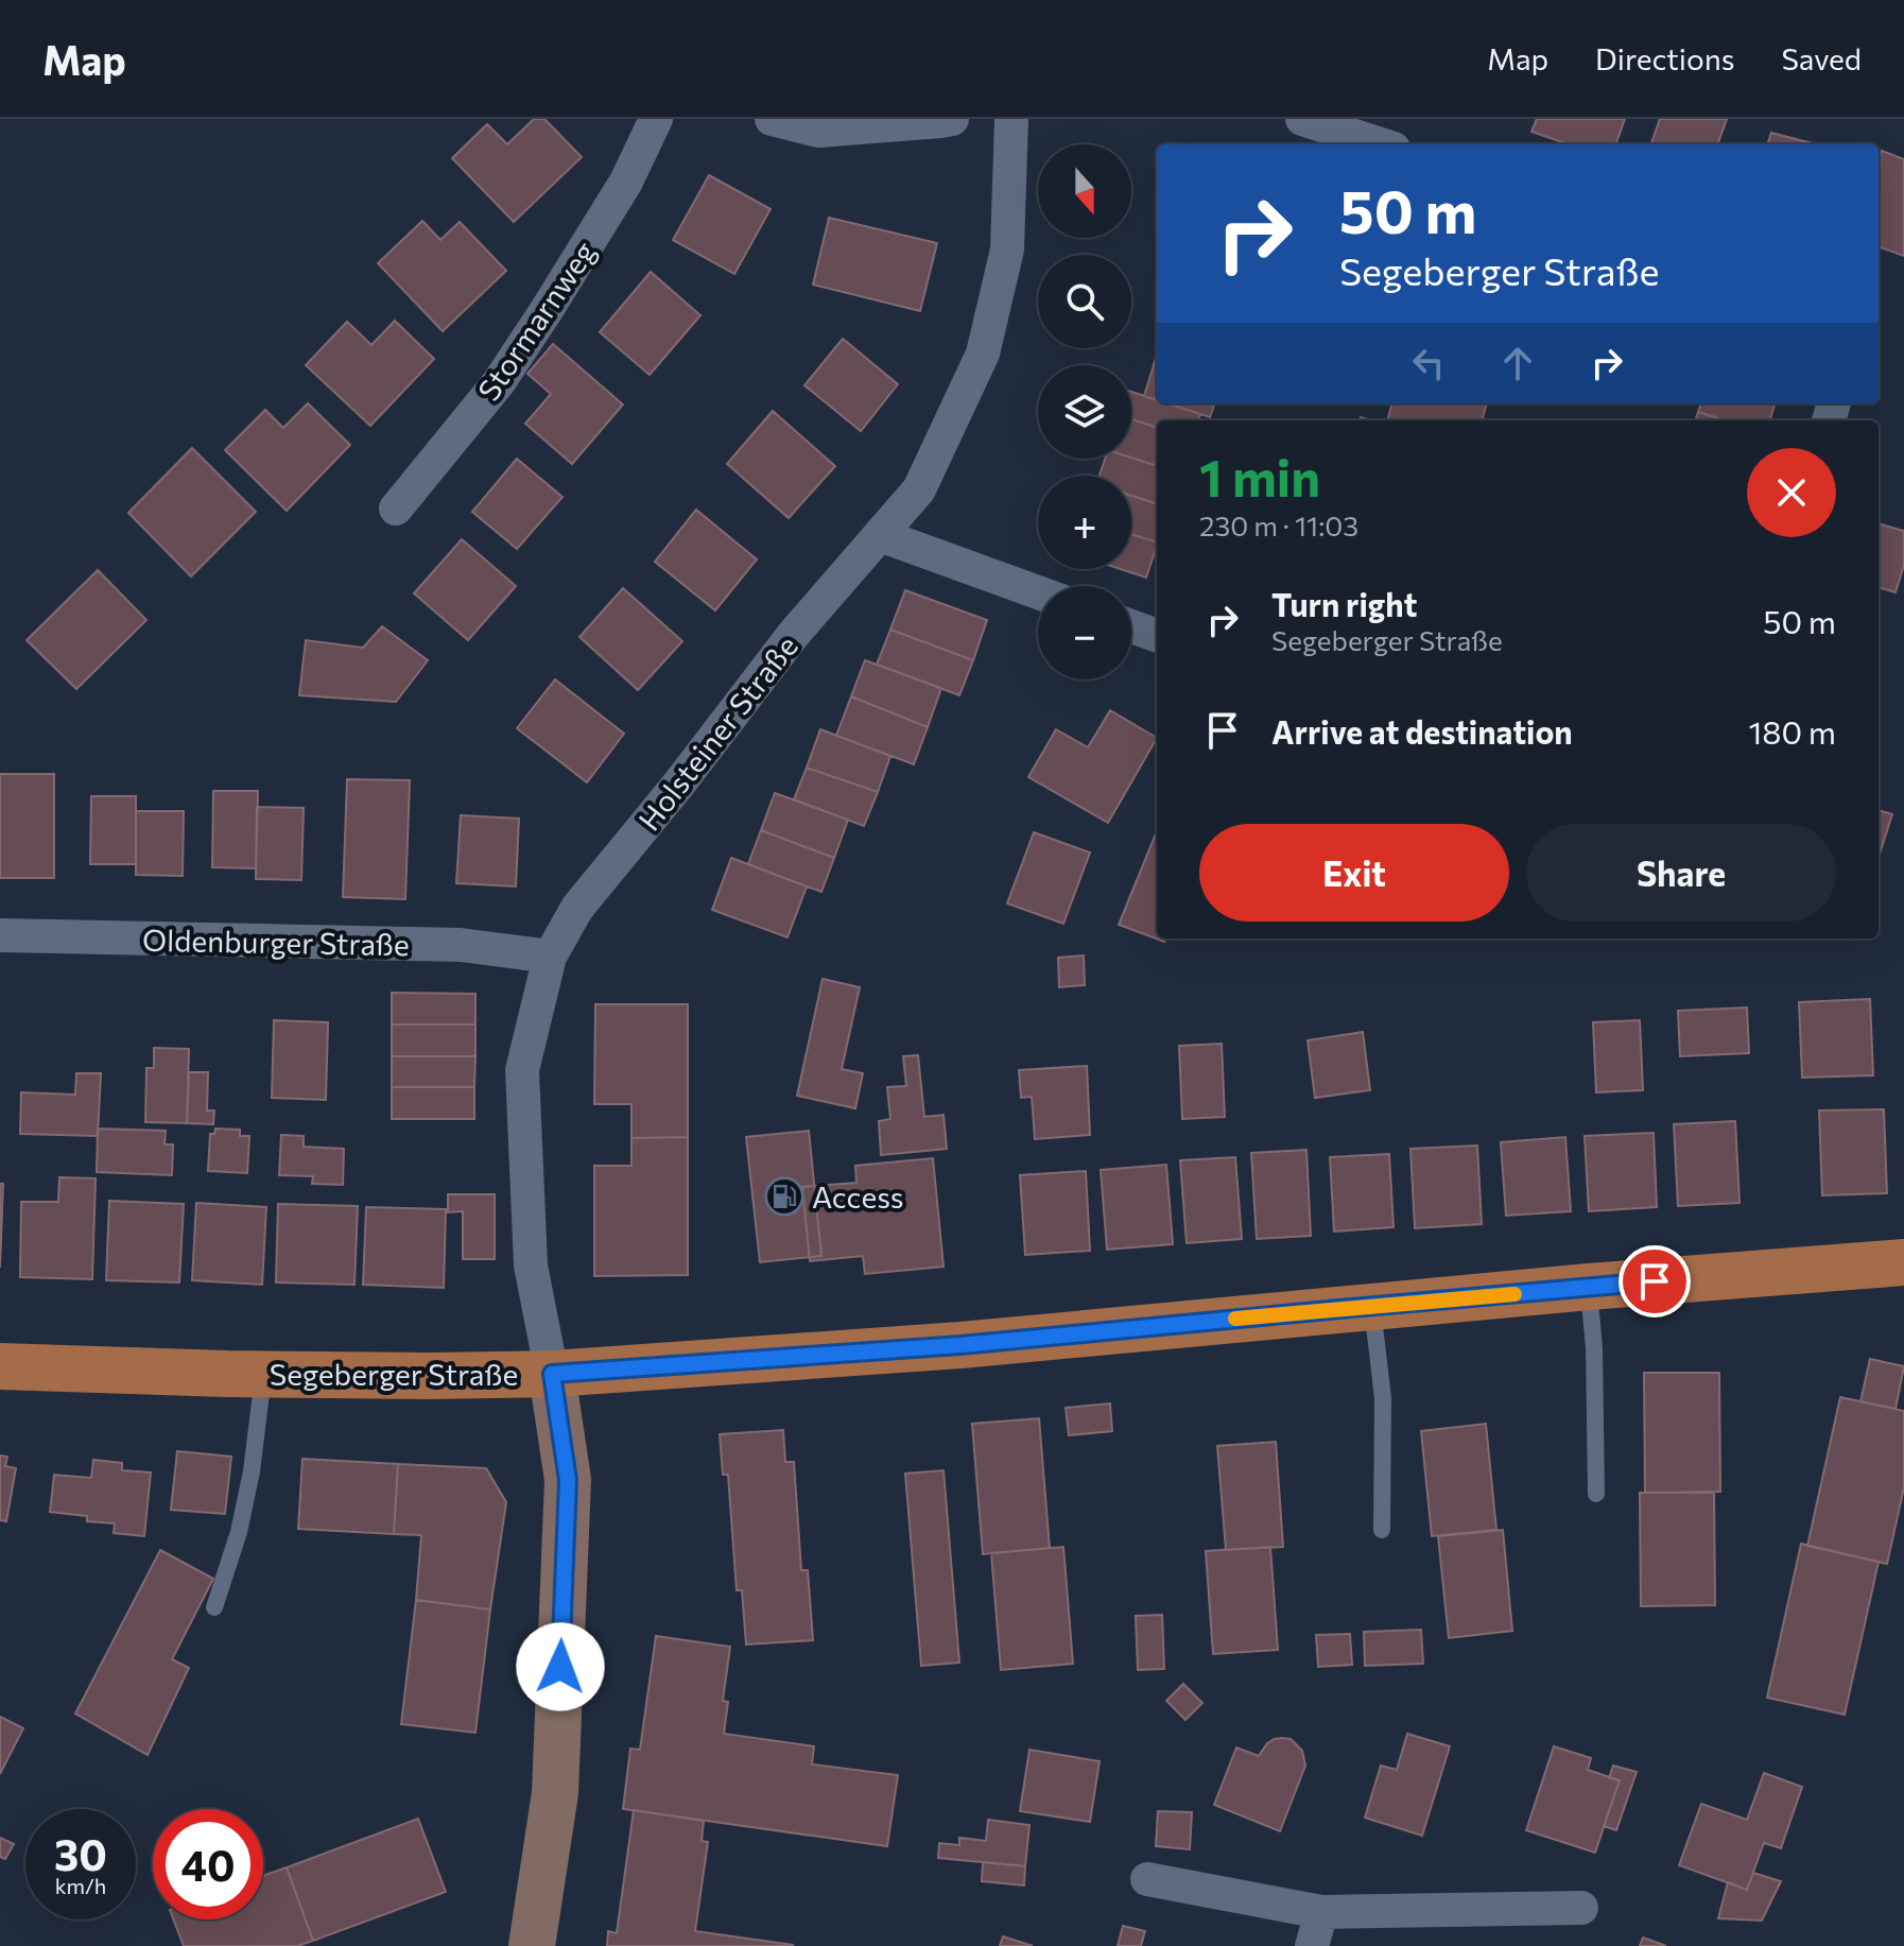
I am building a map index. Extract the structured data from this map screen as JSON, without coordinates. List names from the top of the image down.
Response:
{
  "streets": {
    "main road": ["Segeberger Straße"],
    "street": ["Stormarnweg", "Holsteiner Straße", "Oldenburger Straße"]
  },
  "crossings": [
    ["Holsteiner Straße", "Oldenburger Straße"],
    ["Holsteiner Straße", "Segeberger Straße"]
  ],
  "places": {
    "fuel station": ["Access"]
  },
  "north": "bottom",
  "page": {
    "header": "Map",
    "nav": ["Map", "Directions", "Saved"],
    "map_buttons": ["+", "−"],
    "turn": ["50 m", "Segeberger Straße"],
    "heading": ["1 min", "230 m · 11:03"],
    "list": [
      {
        "name": "Turn right",
        "note": "Segeberger Straße",
        "value": "50 m"
      },
      {
        "name": "Arrive at destination",
        "value": "180 m"
      }
    ],
    "buttons": ["Exit", "Share"],
    "speed": "30 km/h",
    "limit": "40"
  }
}
